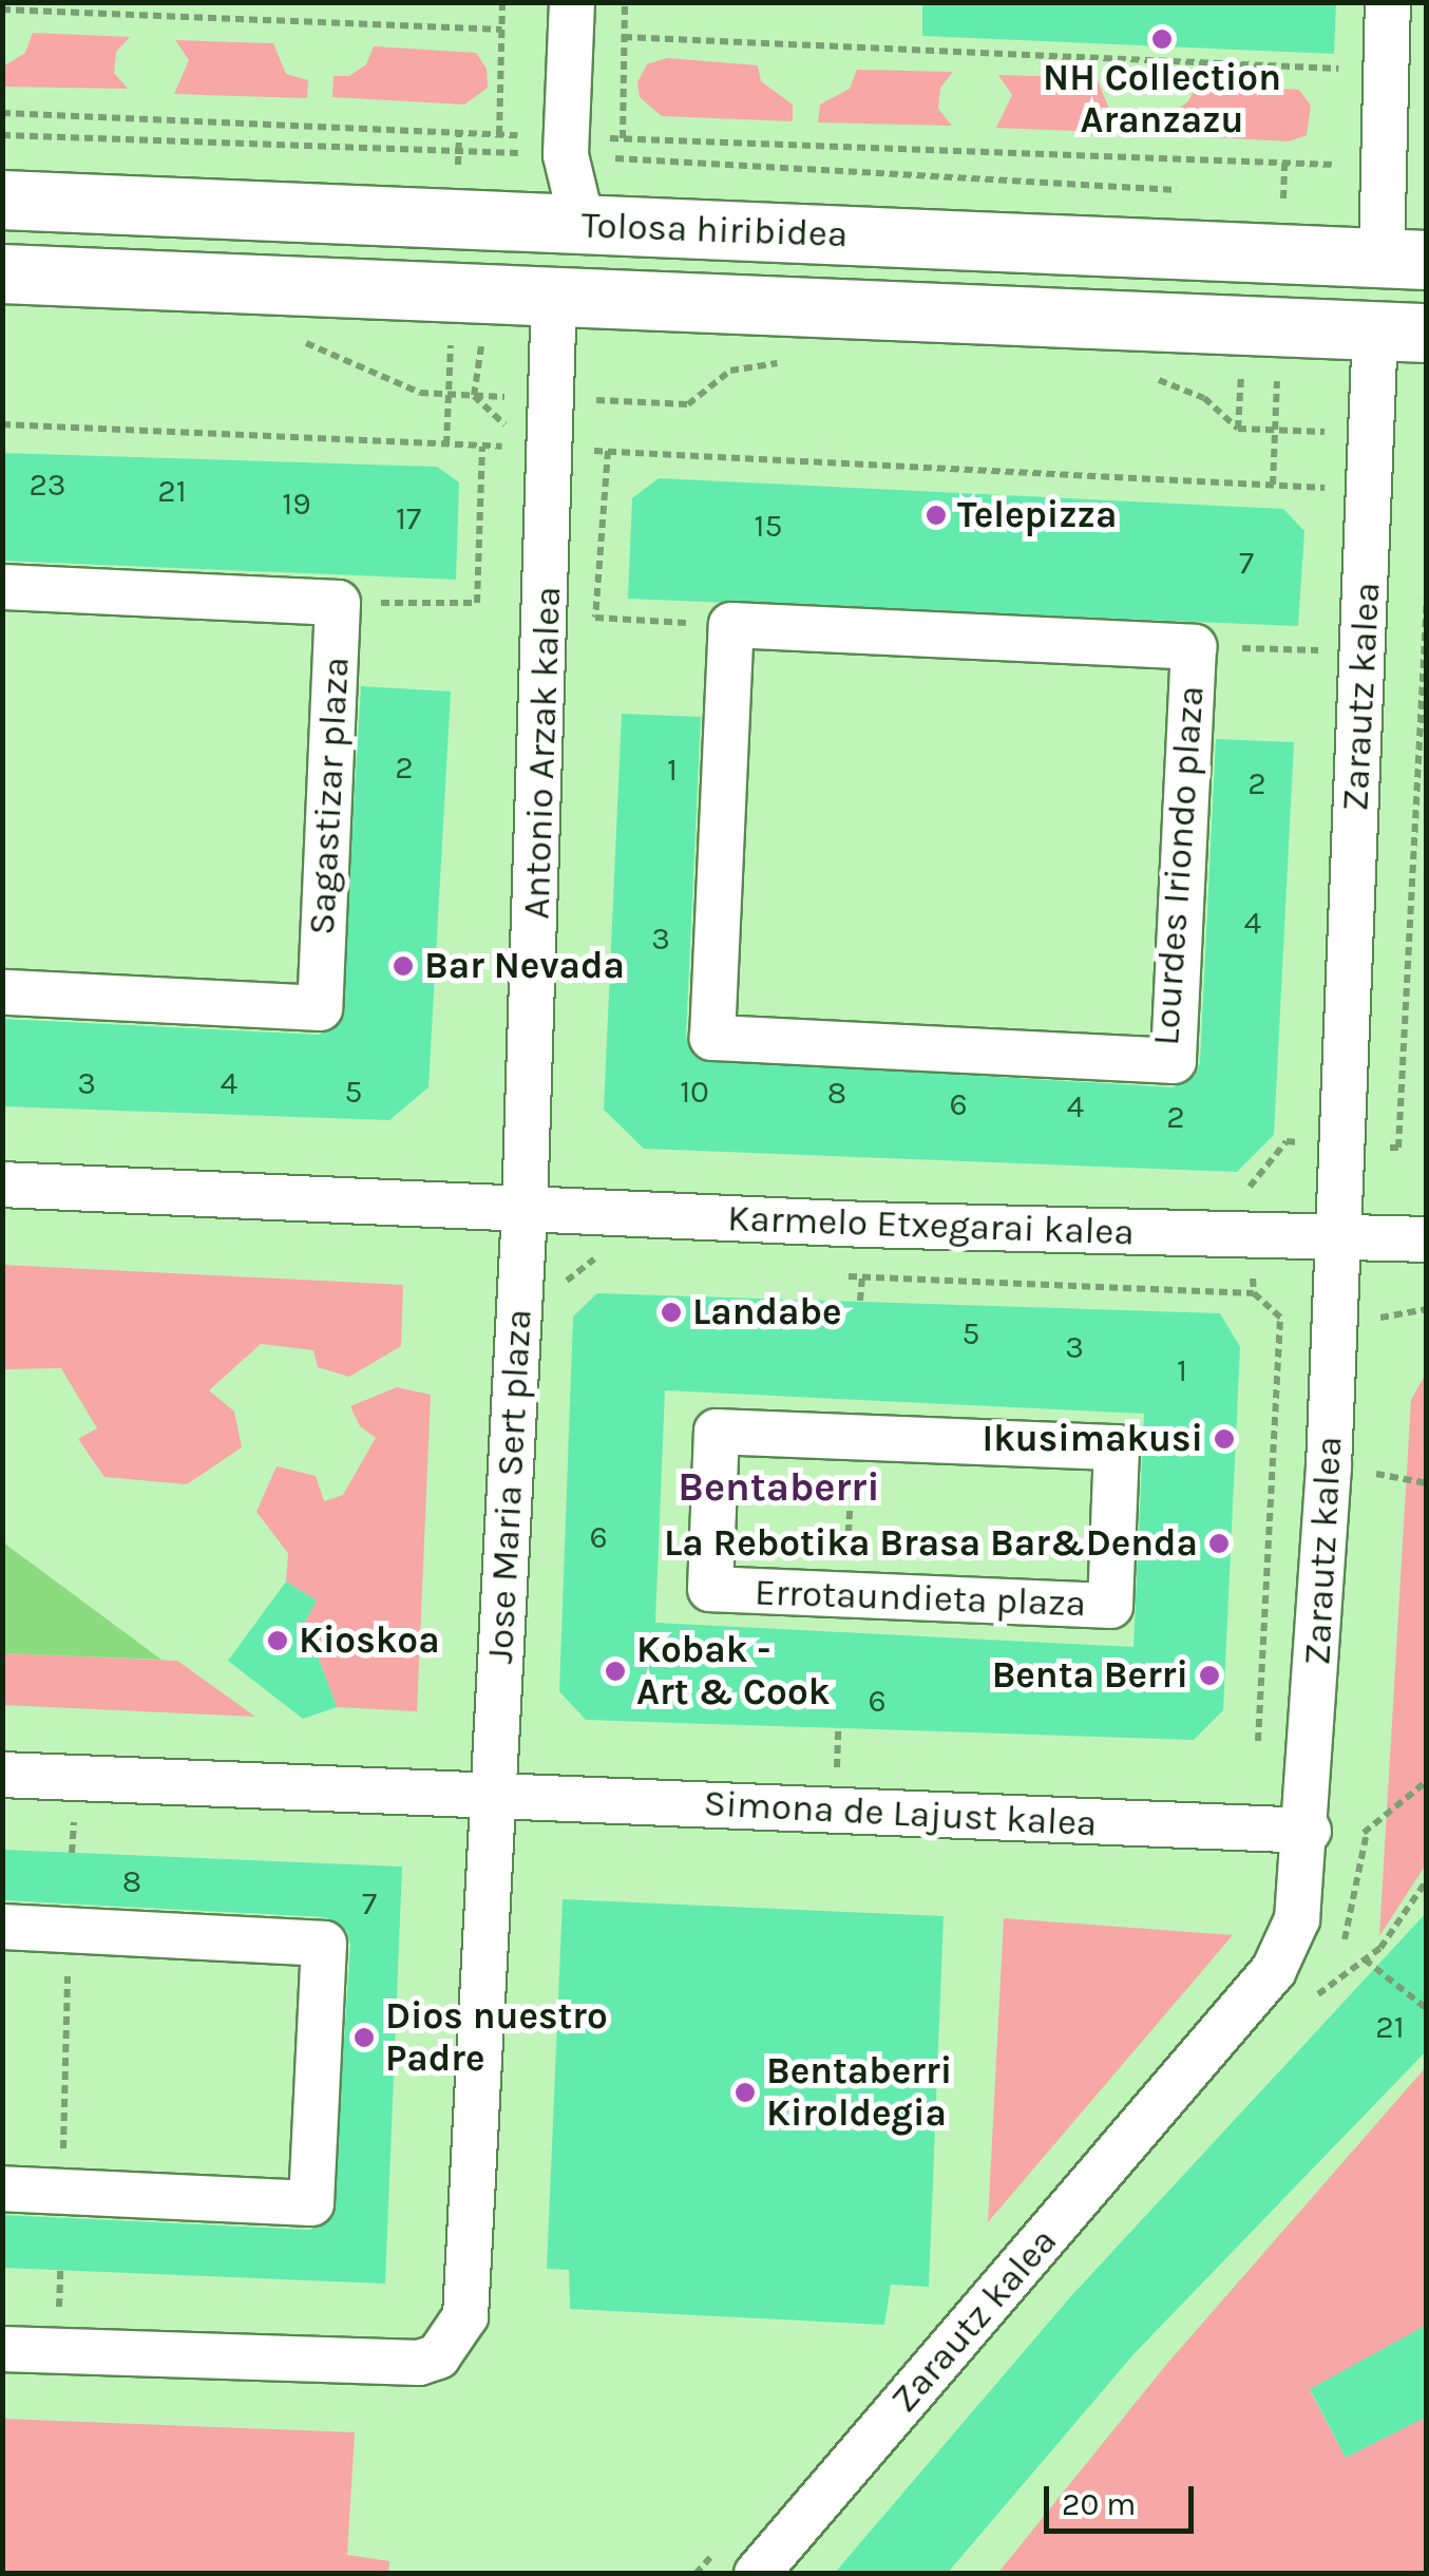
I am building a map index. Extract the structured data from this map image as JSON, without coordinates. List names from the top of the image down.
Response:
{
  "streets": {
    "main road": ["Tolosa hiribidea"],
    "street": [
      "Zarautz kalea",
      "Antonio Arzak kalea",
      "Sagastizar plaza",
      "Lourdes Iriondo plaza",
      "Karmelo Etxegarai kalea",
      "Jose Maria Sert plaza",
      "Errotaundieta plaza",
      "Simona de Lajust kalea"
    ]
  },
  "crossings": [
    ["Tolosa hiribidea", "Zarautz kalea"],
    ["Tolosa hiribidea", "Antonio Arzak kalea"],
    ["Zarautz kalea", "Karmelo Etxegarai kalea"],
    ["Zarautz kalea", "Simona de Lajust kalea"],
    ["Antonio Arzak kalea", "Karmelo Etxegarai kalea"],
    ["Antonio Arzak kalea", "Jose Maria Sert plaza"],
    ["Karmelo Etxegarai kalea", "Jose Maria Sert plaza"],
    ["Jose Maria Sert plaza", "Simona de Lajust kalea"]
  ],
  "districts": ["Bentaberri"],
  "places": [
    "NH Collection Aranzazu",
    "Telepizza",
    "Bar Nevada",
    "Landabe",
    "Ikusimakusi",
    "La Rebotika Brasa Bar&Denda",
    "Kioskoa",
    "Kobak - Art & Cook",
    "Benta Berri",
    "Dios nuestro Padre",
    "Bentaberri Kiroldegia"
  ],
  "house_numbers": [
    "23",
    "21",
    "19",
    "17",
    "15",
    "7",
    "2",
    "1",
    "2",
    "4",
    "3",
    "3",
    "4",
    "5",
    "10",
    "8",
    "6",
    "4",
    "2",
    "5",
    "3",
    "1",
    "6",
    "6",
    "8",
    "7",
    "21"
  ],
  "scale_bar": "20 m"
}
